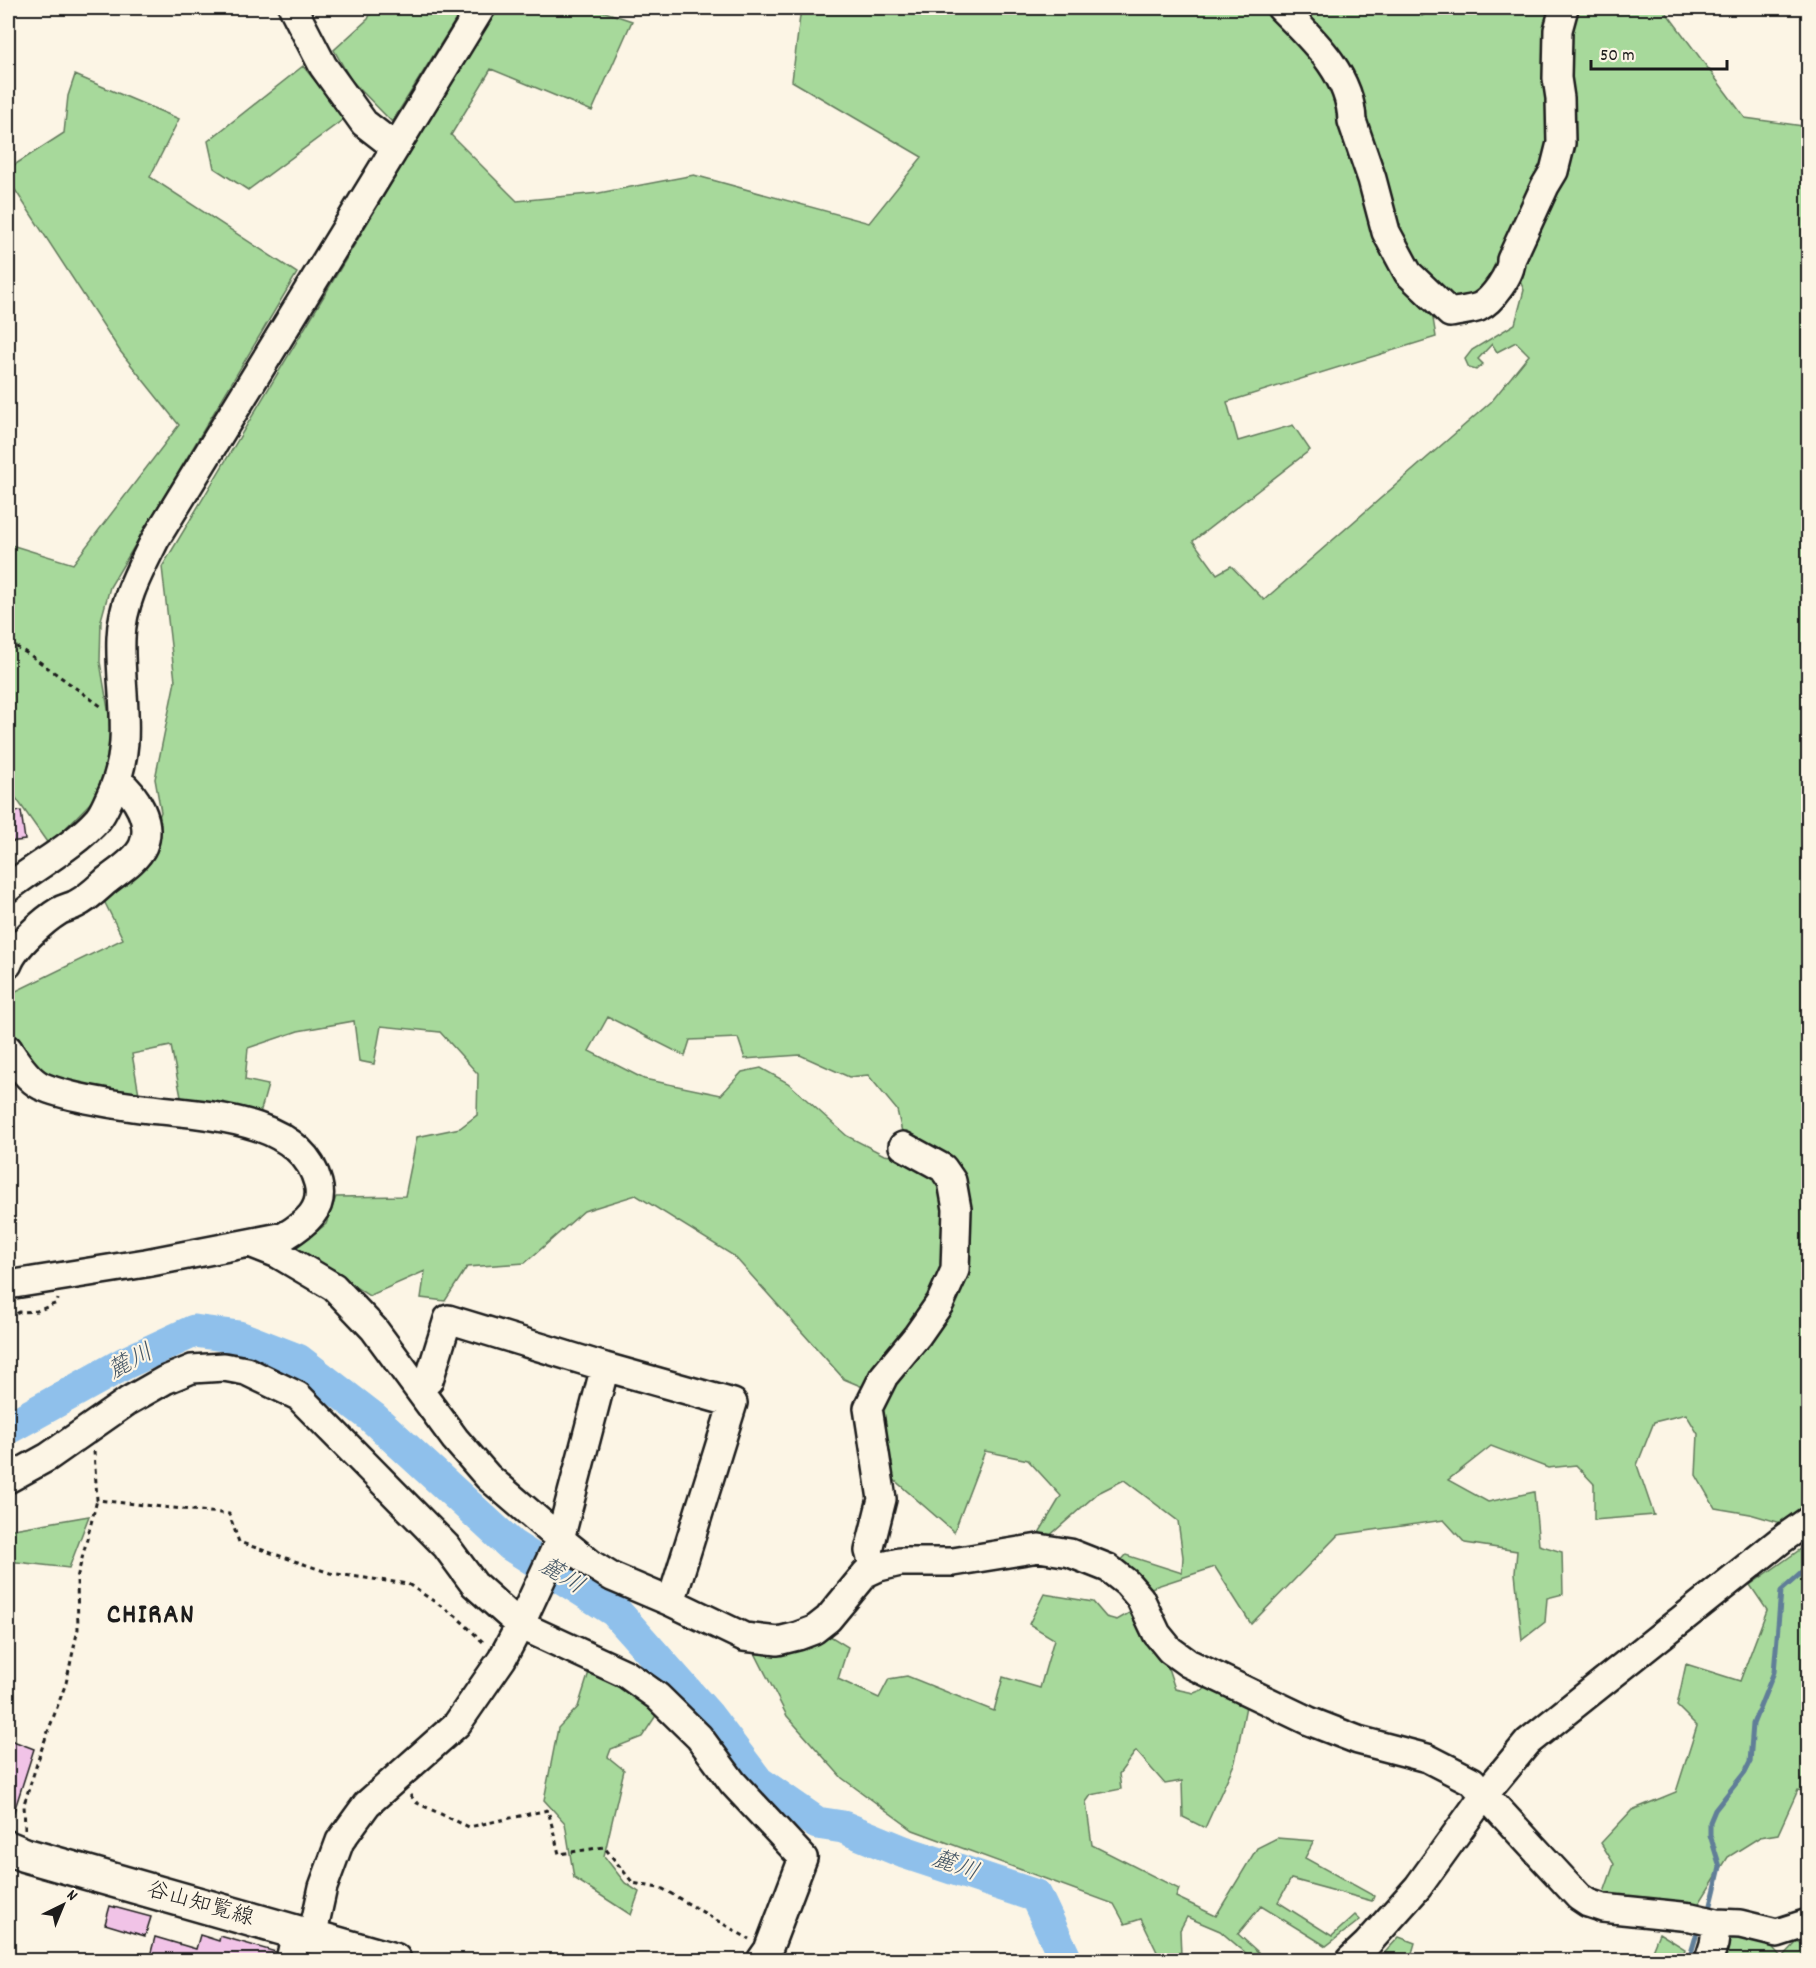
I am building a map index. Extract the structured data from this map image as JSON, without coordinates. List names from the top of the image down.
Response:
{
  "streets": {
    "main road": ["谷山知覧線"]
  },
  "districts": ["CHIRAN"],
  "water": ["麓川"],
  "scale_bar": "50 m",
  "north": "top right"
}
